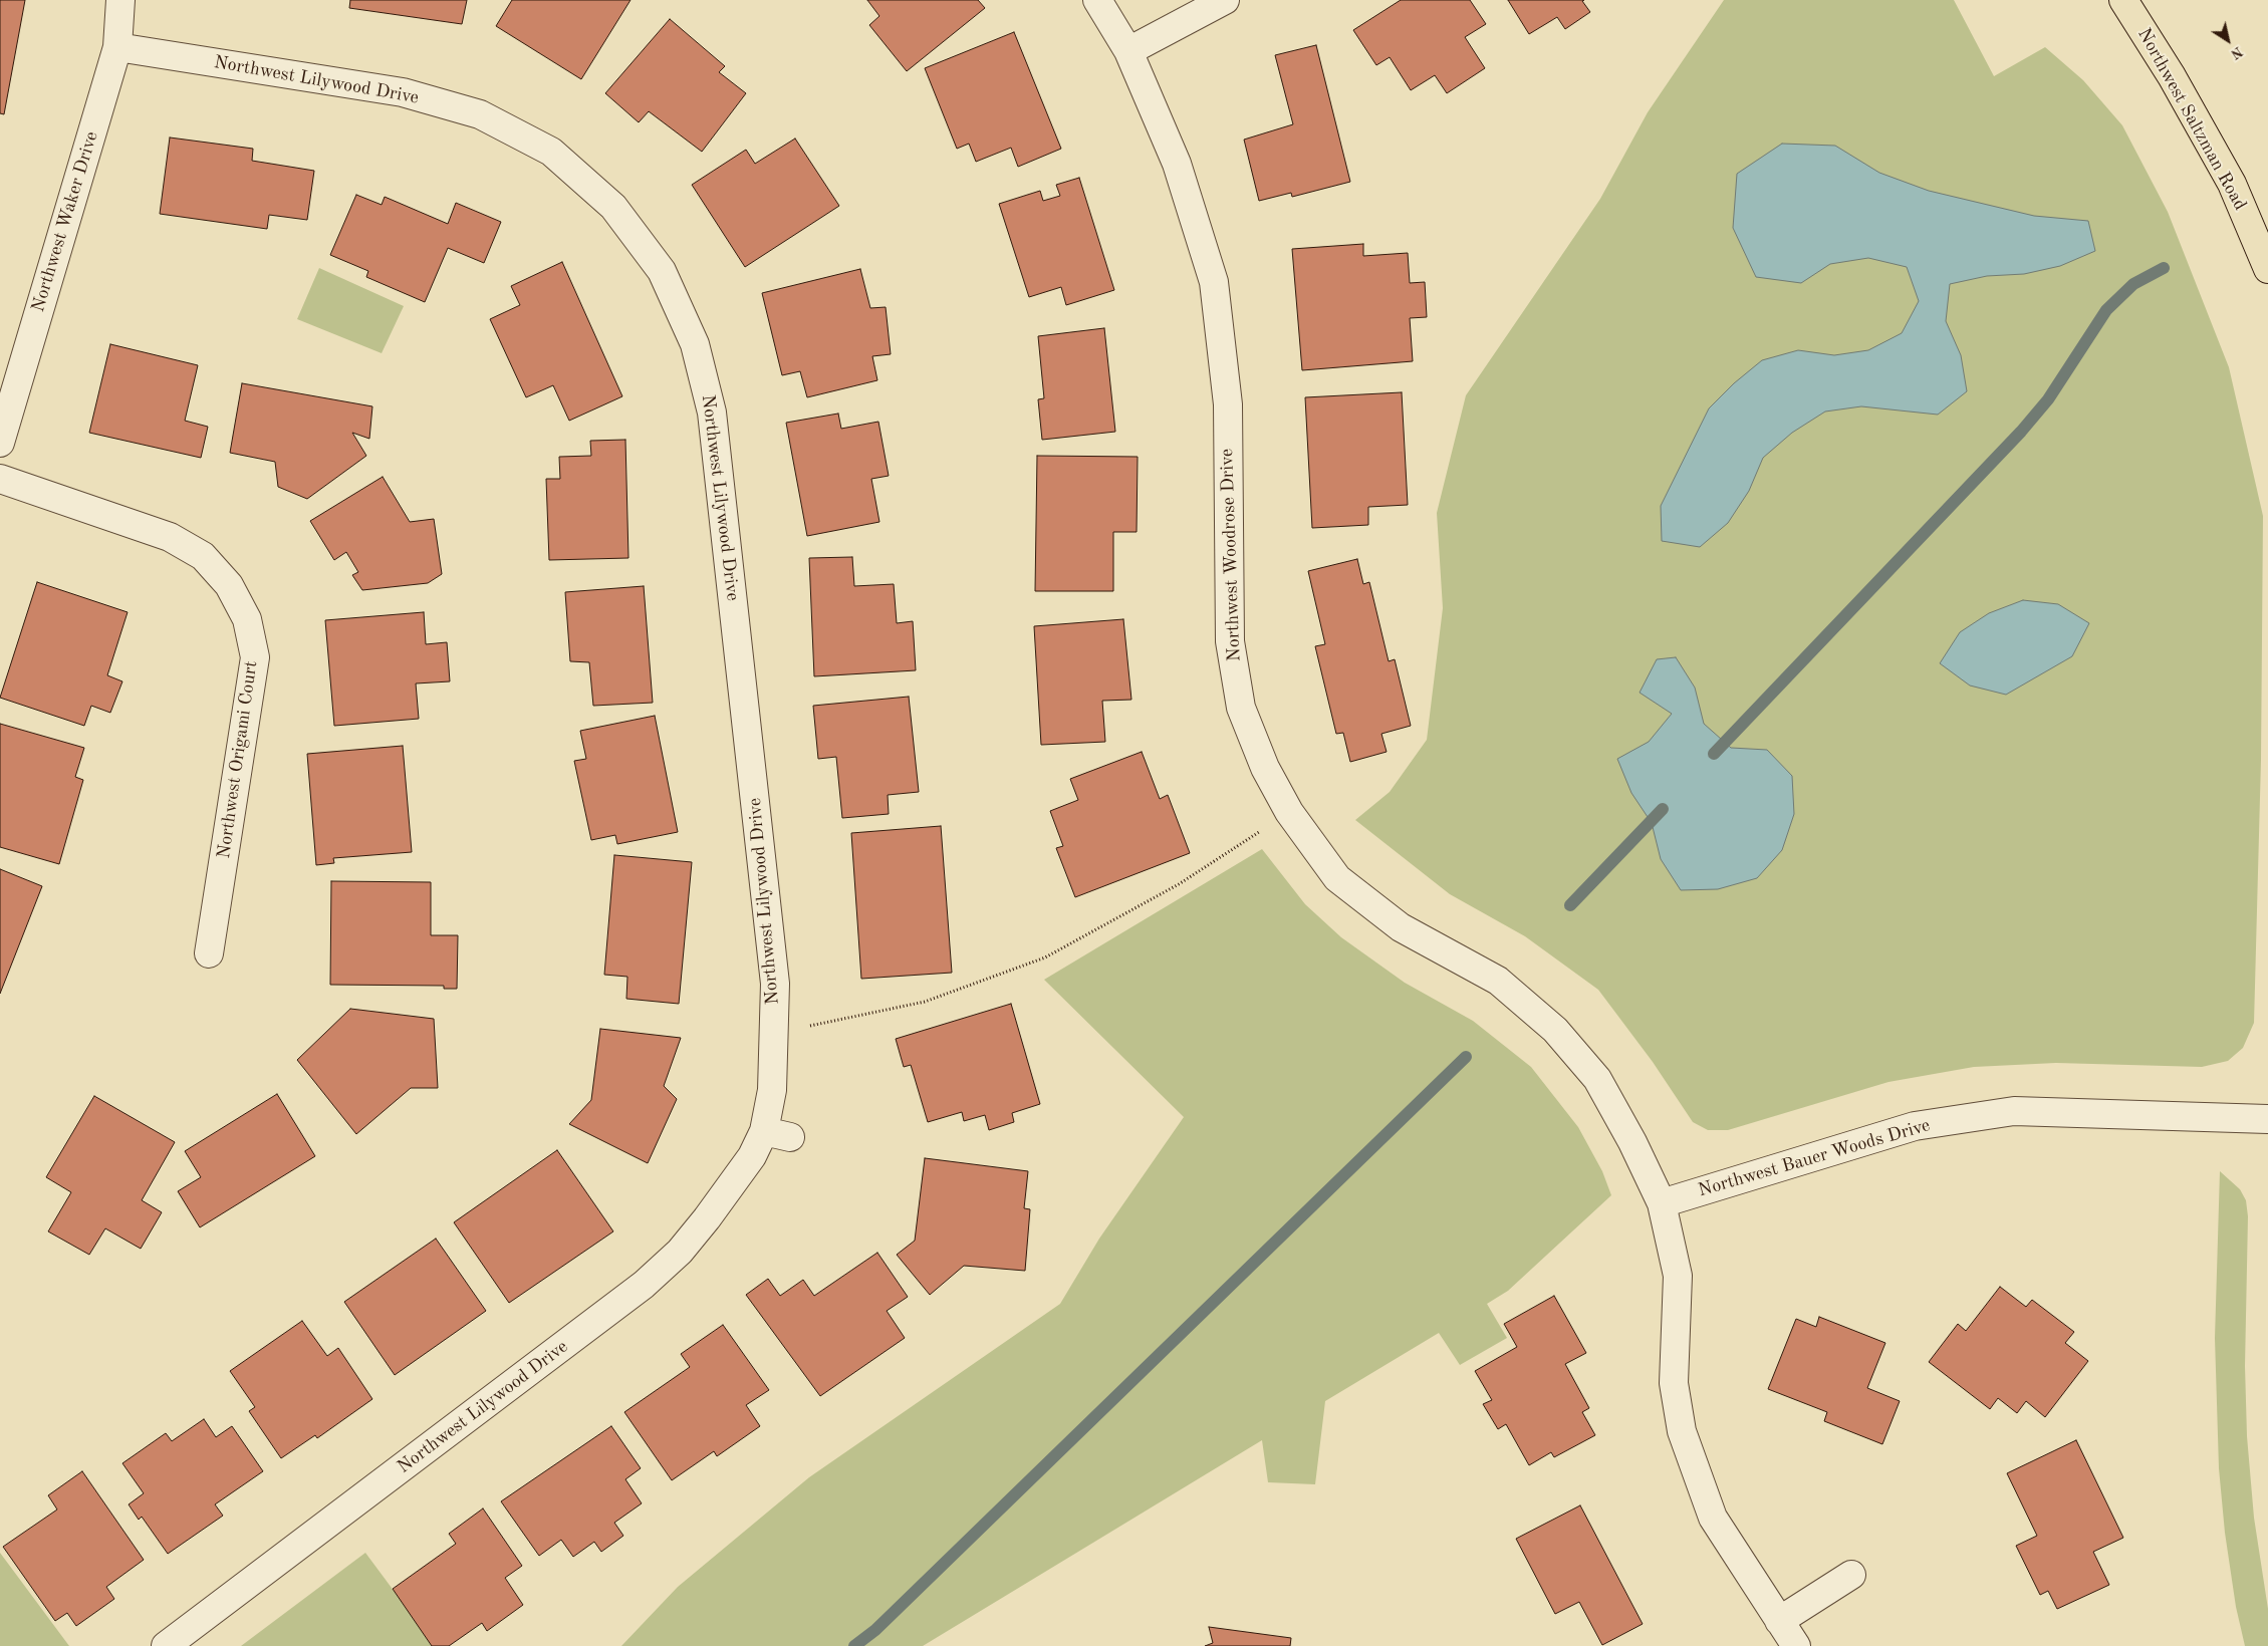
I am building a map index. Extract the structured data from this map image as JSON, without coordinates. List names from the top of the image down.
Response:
{
  "streets": {
    "main road": ["Northwest Saltzman Road"],
    "street": [
      "Northwest Lilywood Drive",
      "Northwest Waker Drive",
      "Northwest Woodrose Drive",
      "Northwest Origami Court",
      "Northwest Bauer Woods Drive"
    ]
  },
  "crossings": [
    ["Northwest Lilywood Drive", "Northwest Waker Drive"],
    ["Northwest Woodrose Drive", "Northwest Bauer Woods Drive"]
  ],
  "north": "bottom right"
}
